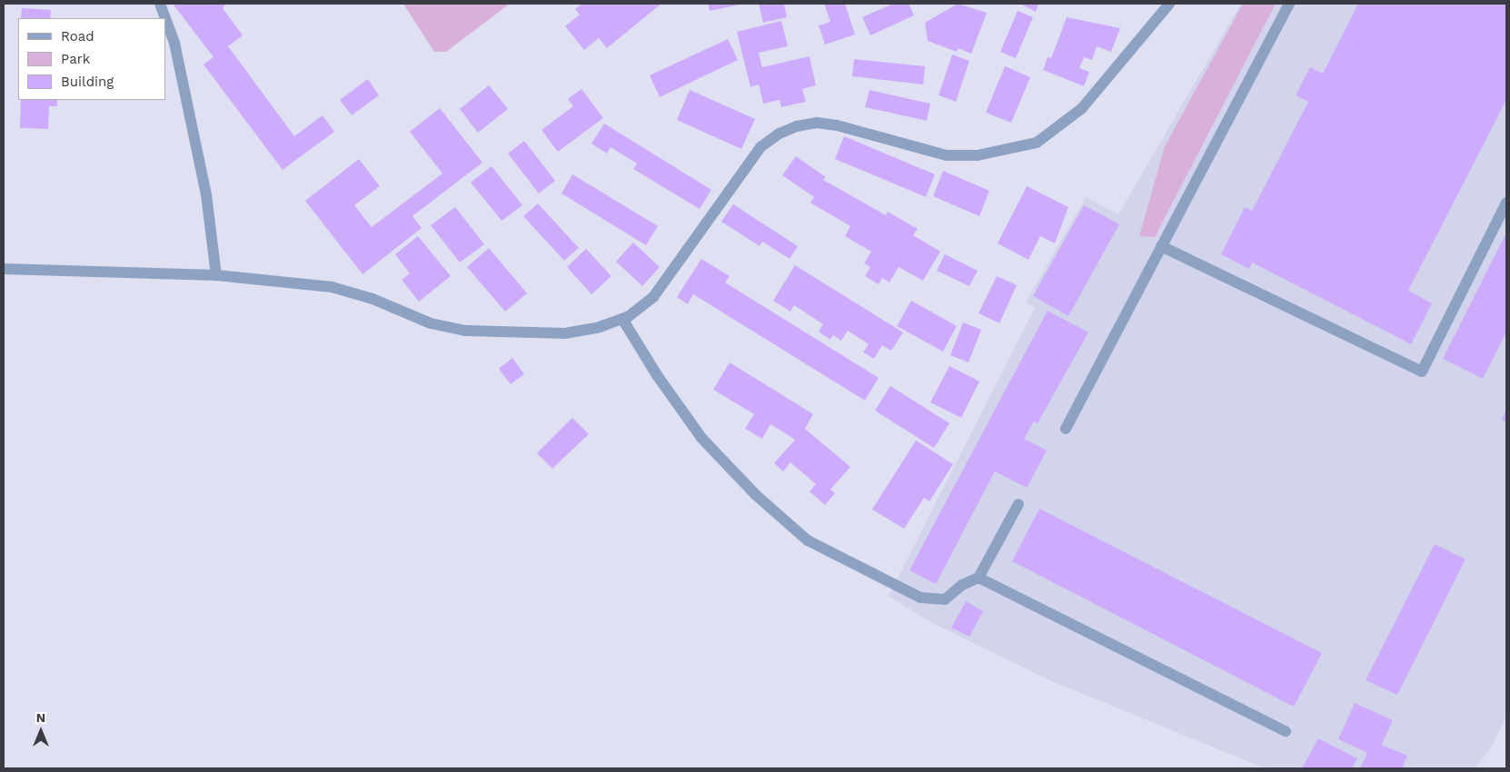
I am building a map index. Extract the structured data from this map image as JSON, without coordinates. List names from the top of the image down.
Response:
{
  "legend": ["Road", "Park", "Building"],
  "north": "top"
}
